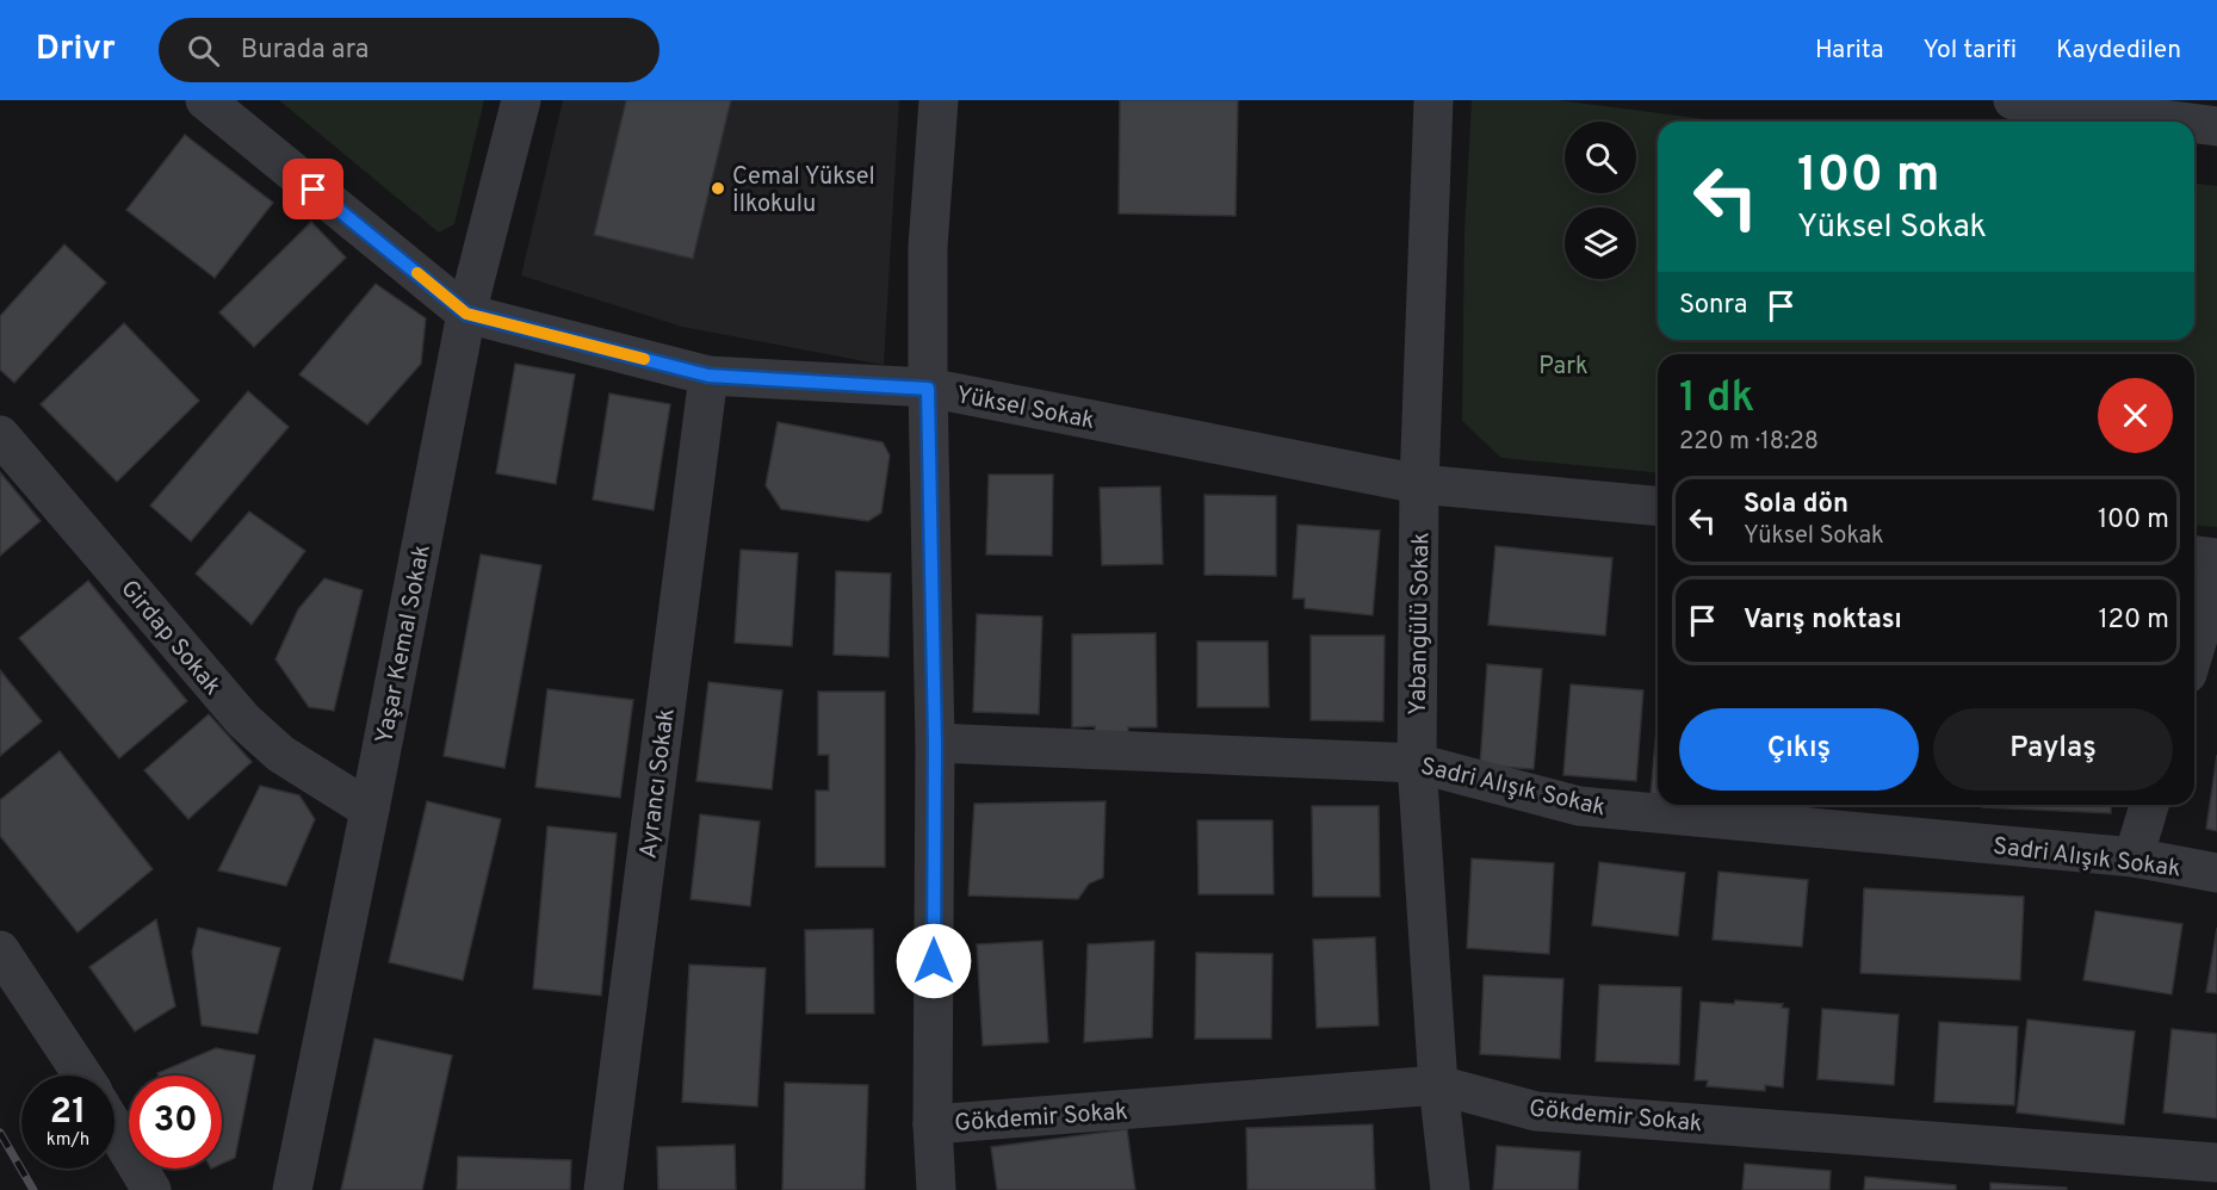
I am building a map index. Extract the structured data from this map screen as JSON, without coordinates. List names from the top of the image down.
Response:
{
  "streets": {
    "street": [
      "Yüksel Sokak",
      "Yabangülü Sokak",
      "Girdap Sokak",
      "Yaşar Kemal Sokak",
      "Ayrancı Sokak",
      "Sadri Alışık Sokak",
      "Gökdemir Sokak"
    ]
  },
  "crossings": [
    ["Yüksel Sokak", "Yabangülü Sokak"],
    ["Yüksel Sokak", "Yaşar Kemal Sokak"],
    ["Yüksel Sokak", "Ayrancı Sokak"],
    ["Yabangülü Sokak", "Sadri Alışık Sokak"],
    ["Yabangülü Sokak", "Gökdemir Sokak"],
    ["Girdap Sokak", "Yaşar Kemal Sokak"]
  ],
  "parks": ["Park"],
  "places": ["Cemal Yüksel İlkokulu"],
  "page": {
    "header": "Drivr",
    "search": "Burada ara",
    "nav": ["Harita", "Yol tarifi", "Kaydedilen"],
    "turn": ["100 m", "Yüksel Sokak"],
    "then": "Sonra",
    "heading": ["1 dk", "220 m · 18:28"],
    "list": [
      {
        "name": "Sola dön",
        "note": "Yüksel Sokak",
        "value": "100 m"
      },
      {
        "name": "Varış noktası",
        "value": "120 m"
      }
    ],
    "buttons": ["Çıkış", "Paylaş"],
    "speed": "21 km/h",
    "limit": "30"
  }
}
